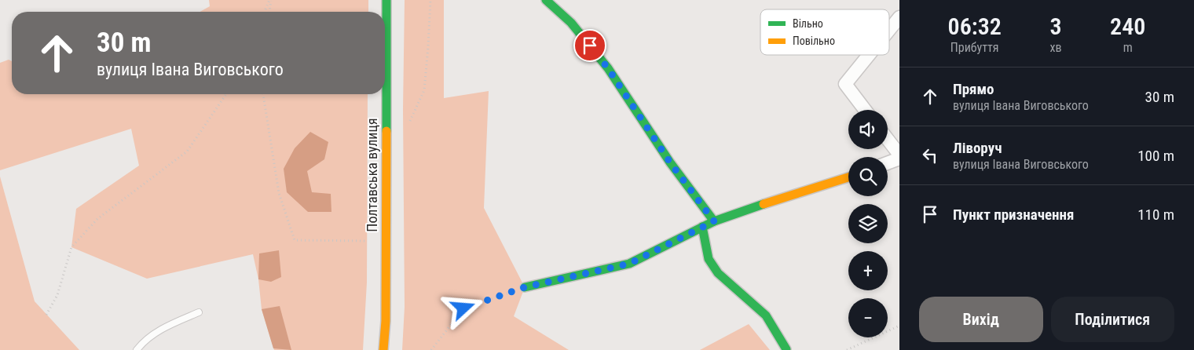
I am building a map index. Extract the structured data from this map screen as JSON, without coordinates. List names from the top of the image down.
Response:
{
  "streets": {
    "street": ["Полтавська вулиця"]
  },
  "legend": ["Вільно", "Повільно"],
  "page": {
    "eta": [
      "06:32",
      "Прибуття",
      "3",
      "хв",
      "240",
      "m"
    ],
    "turn": ["30 m", "вулиця Івана Виговського"],
    "list": [
      {
        "name": "Прямо",
        "note": "вулиця Івана Виговського",
        "value": "30 m"
      },
      {
        "name": "Ліворуч",
        "note": "вулиця Івана Виговського",
        "value": "100 m"
      },
      {
        "name": "Пункт призначення",
        "value": "110 m"
      }
    ],
    "map_buttons": ["+", "−"],
    "buttons": ["Вихід", "Поділитися"]
  }
}
